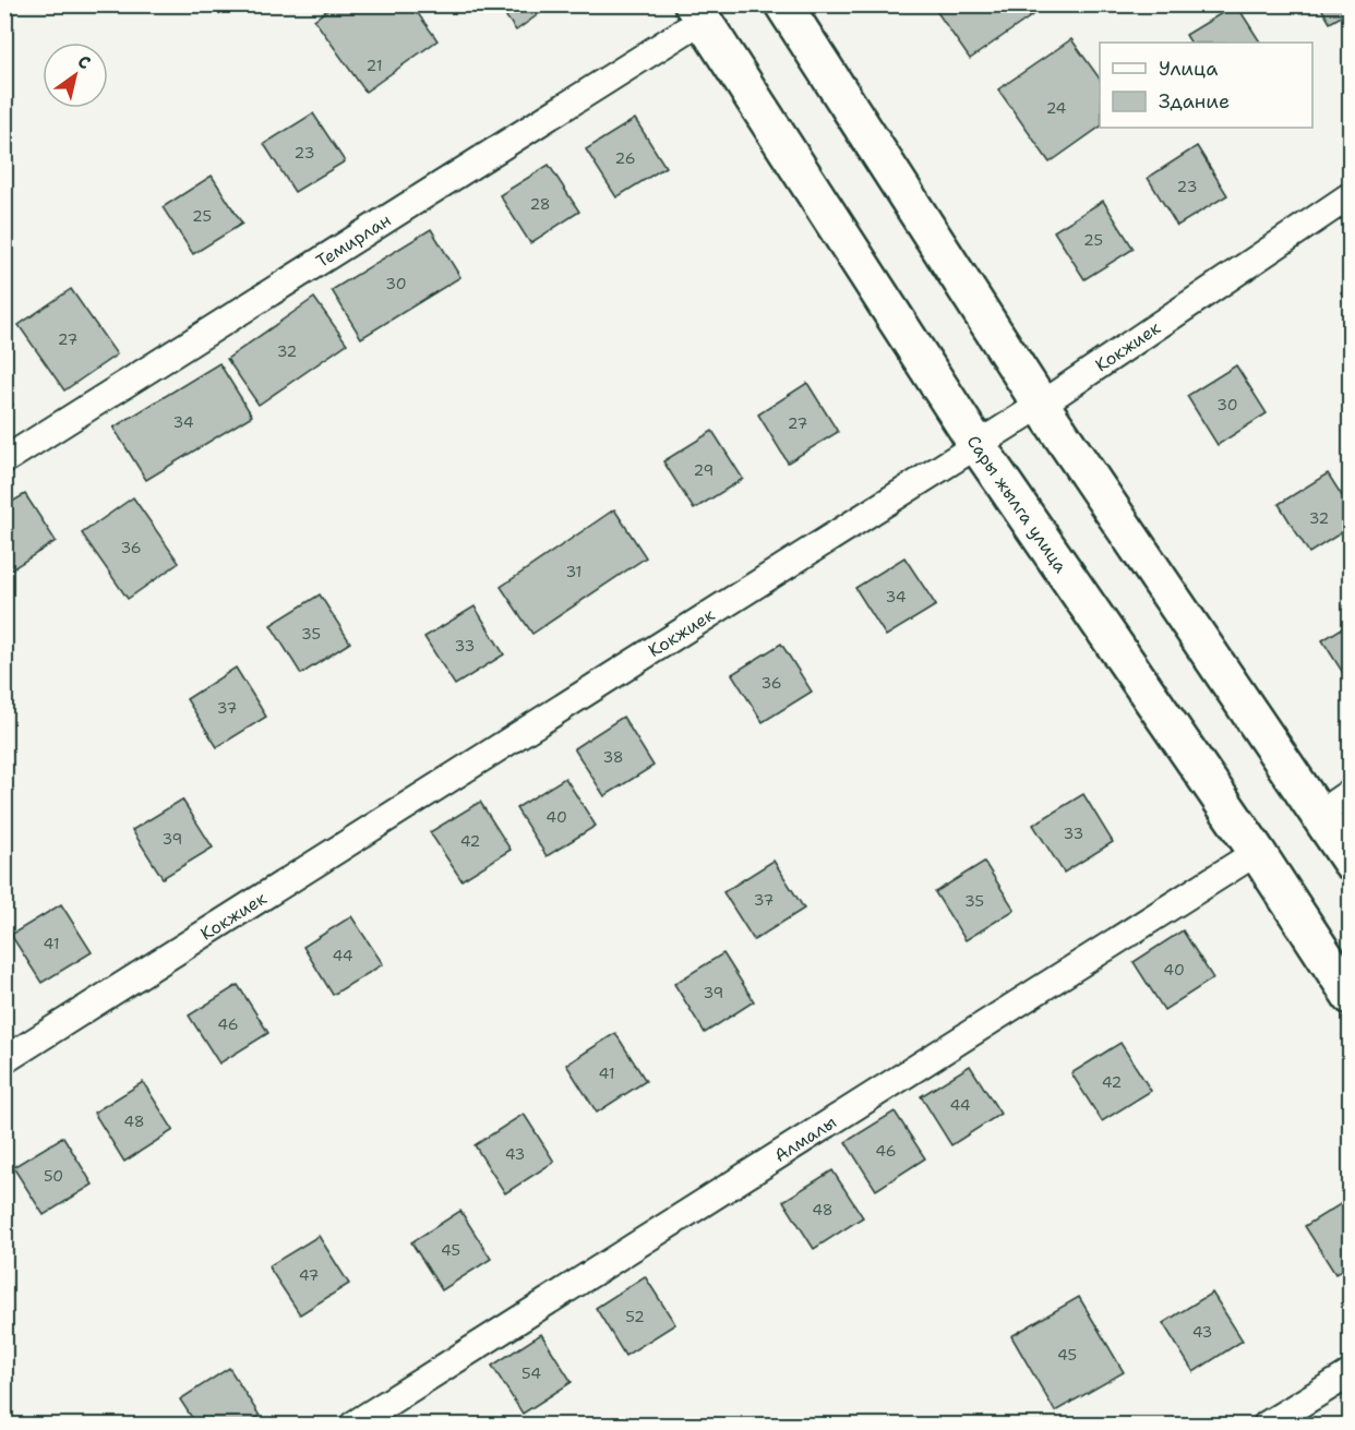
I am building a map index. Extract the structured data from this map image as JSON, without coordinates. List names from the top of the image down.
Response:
{
  "streets": {
    "street": [
      "Темирлан",
      "Кокжиек",
      "Сары жылга улица",
      "Алмалы"
    ]
  },
  "crossings": [
    ["Темирлан", "Сары жылга улица"],
    ["Кокжиек", "Сары жылга улица"],
    ["Сары жылга улица", "Алмалы"]
  ],
  "house_numbers": [
    "21",
    "24",
    "23",
    "26",
    "23",
    "28",
    "25",
    "25",
    "30",
    "27",
    "32",
    "30",
    "34",
    "27",
    "29",
    "32",
    "36",
    "31",
    "34",
    "35",
    "33",
    "36",
    "37",
    "38",
    "40",
    "33",
    "39",
    "42",
    "37",
    "35",
    "41",
    "44",
    "40",
    "39",
    "46",
    "41",
    "42",
    "44",
    "48",
    "46",
    "43",
    "50",
    "48",
    "45",
    "47",
    "52",
    "43",
    "45",
    "54"
  ],
  "legend": ["Улица", "Здание"],
  "north": "top right"
}
